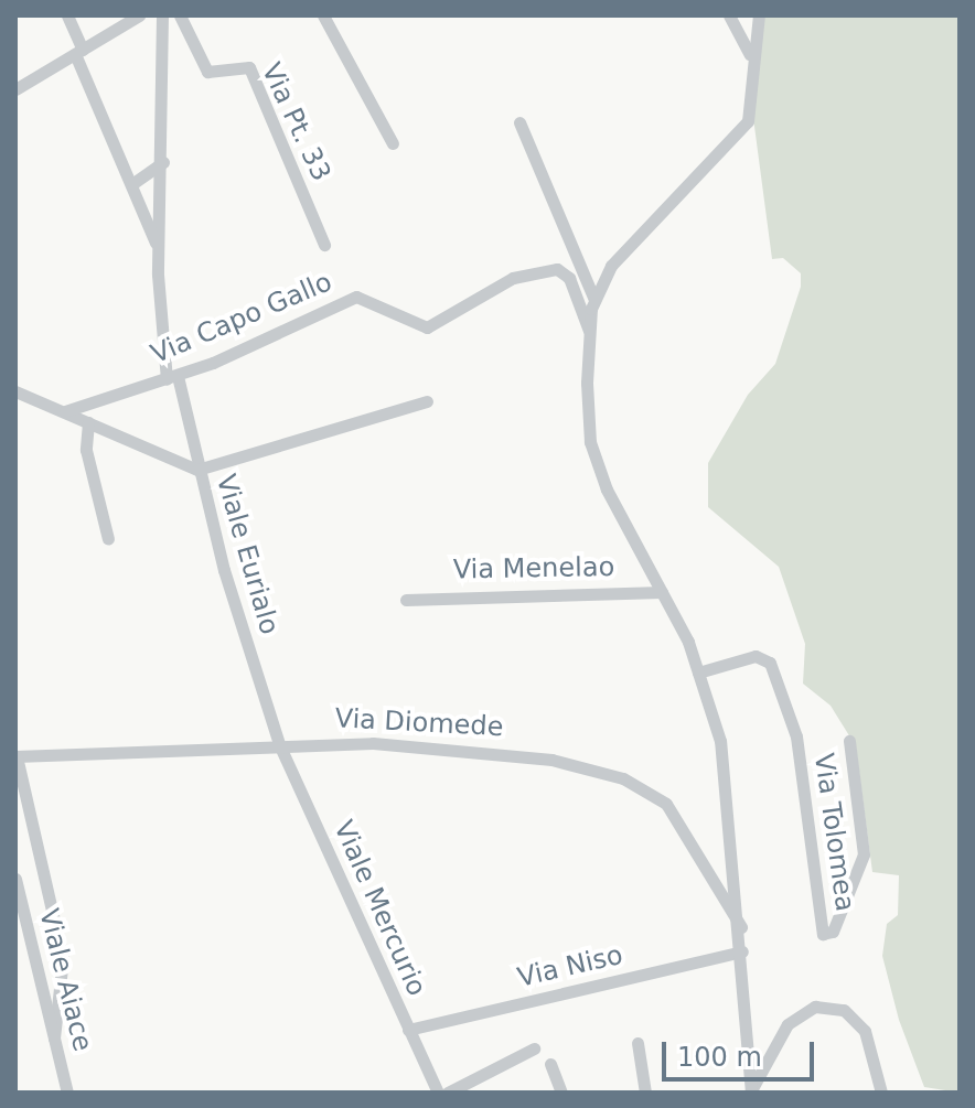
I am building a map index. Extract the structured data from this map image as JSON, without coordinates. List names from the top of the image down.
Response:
{
  "streets": {
    "street": [
      "Via Pt. 33",
      "Via Capo Gallo",
      "Viale Eurialo",
      "Via Menelao",
      "Via Diomede",
      "Via Tolomea",
      "Viale Mercurio",
      "Via Niso",
      "Viale Aiace"
    ]
  },
  "crossings": [
    ["Via Capo Gallo", "Viale Eurialo"],
    ["Viale Eurialo", "Via Diomede"],
    ["Viale Eurialo", "Viale Mercurio"],
    ["Via Diomede", "Viale Mercurio"],
    ["Viale Mercurio", "Via Niso"]
  ],
  "scale_bar": "100 m"
}
